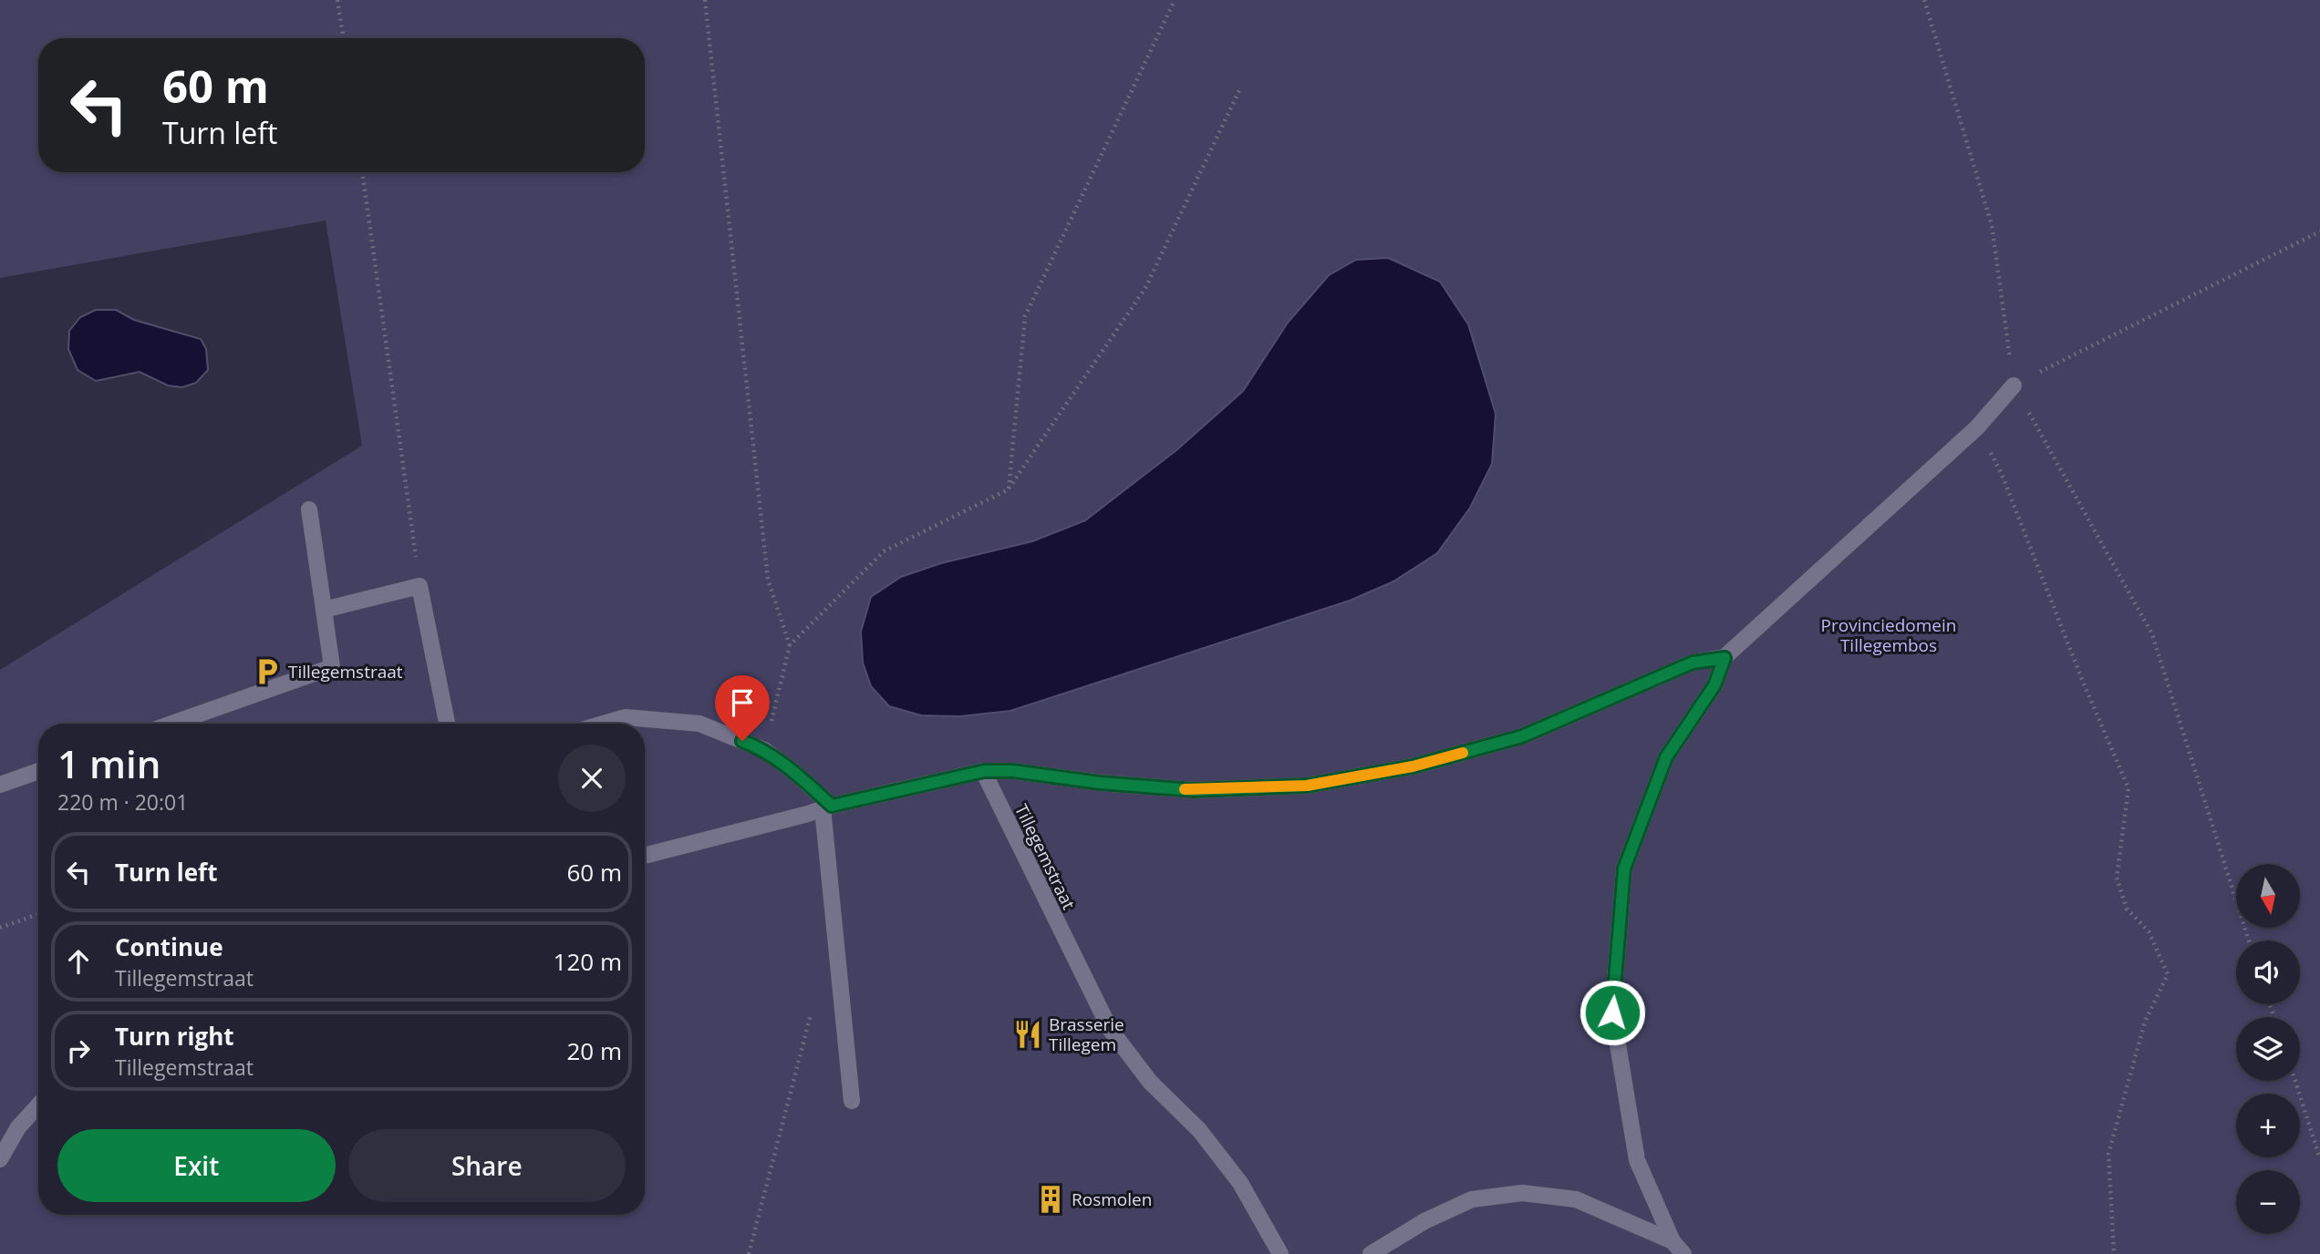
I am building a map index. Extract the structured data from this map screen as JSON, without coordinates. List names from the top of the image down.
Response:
{
  "streets": {
    "lane": ["Tillegemstraat"]
  },
  "parks": ["Provinciedomein Tillegembos"],
  "places": {
    "parking": ["Tillegemstraat"],
    "restaurant": ["Brasserie Tillegem"],
    "building": ["Rosmolen"]
  },
  "north": "bottom",
  "page": {
    "turn": ["60 m", "Turn left"],
    "heading": ["1 min", "220 m · 20:01"],
    "list": [
      {
        "name": "Turn left",
        "value": "60 m"
      },
      {
        "name": "Continue",
        "note": "Tillegemstraat",
        "value": "120 m"
      },
      {
        "name": "Turn right",
        "note": "Tillegemstraat",
        "value": "20 m"
      }
    ],
    "map_buttons": ["+", "−"],
    "buttons": ["Exit", "Share"]
  }
}
